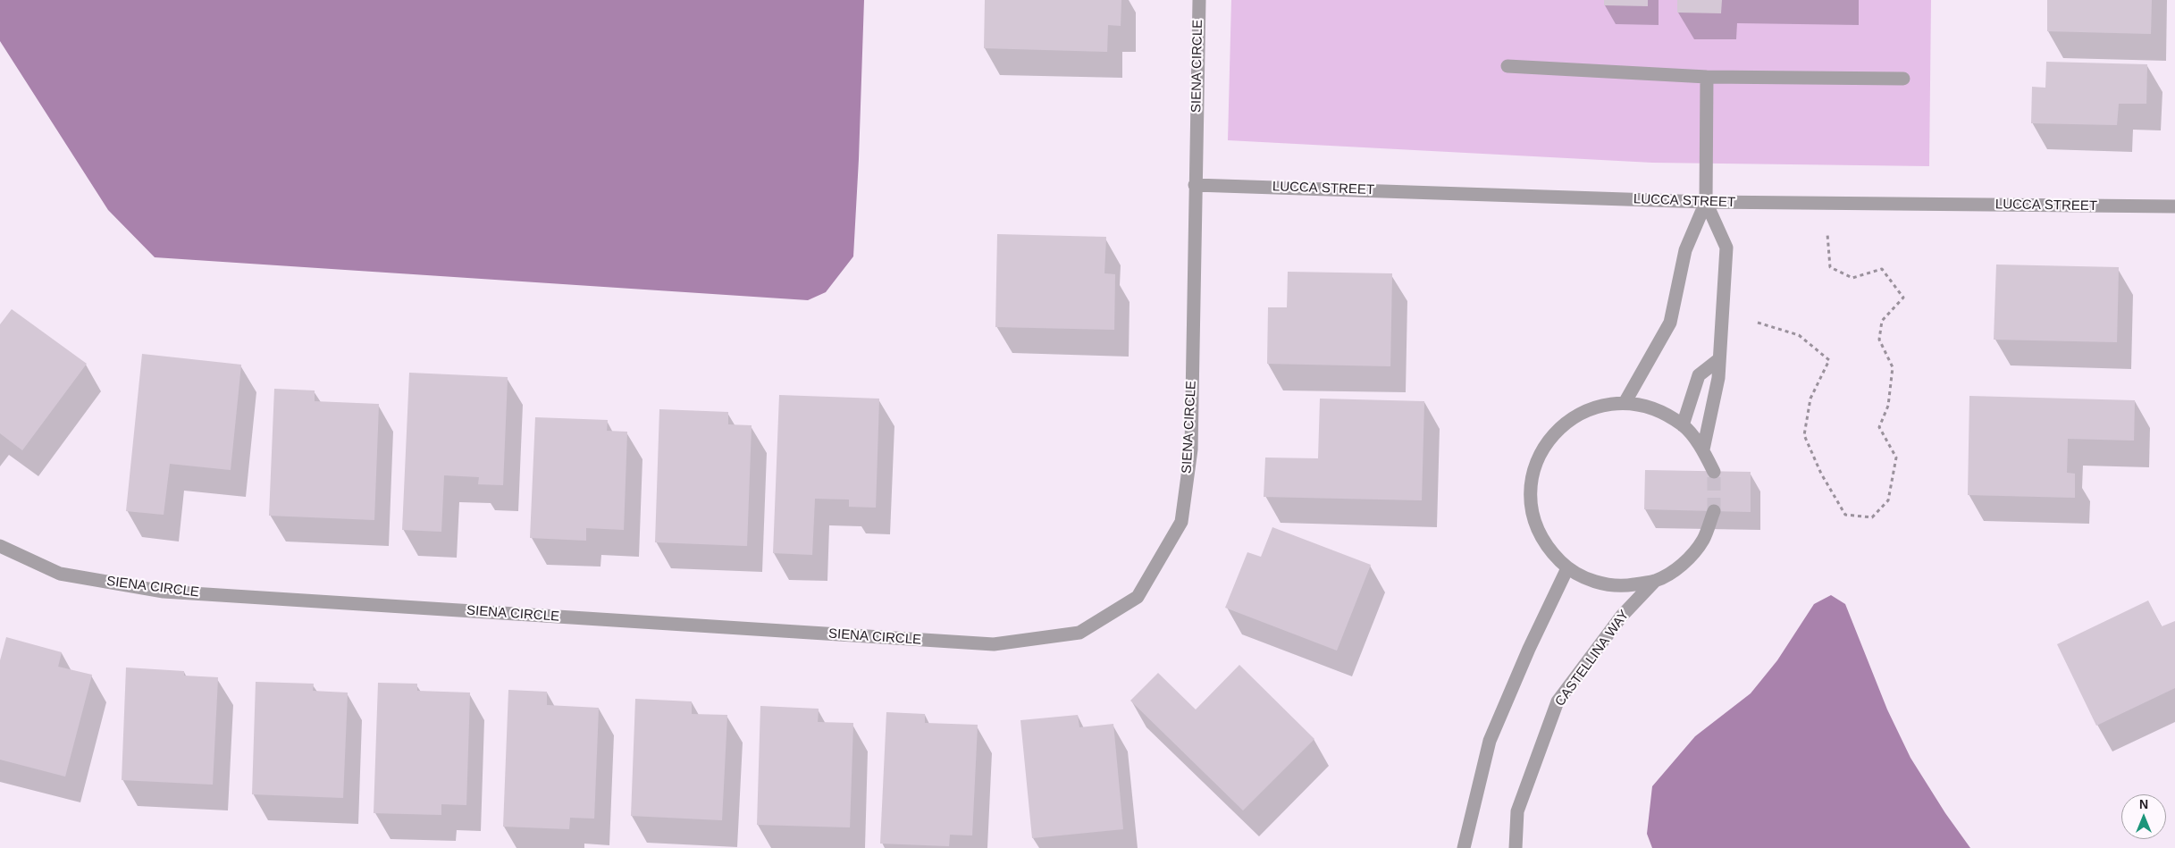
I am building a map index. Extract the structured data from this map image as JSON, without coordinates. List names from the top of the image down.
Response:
{
  "streets": {
    "street": ["SIENA CIRCLE", "LUCCA STREET", "CASTELLINA WAY"]
  },
  "crossings": [
    ["SIENA CIRCLE", "LUCCA STREET"]
  ],
  "north": "top"
}
